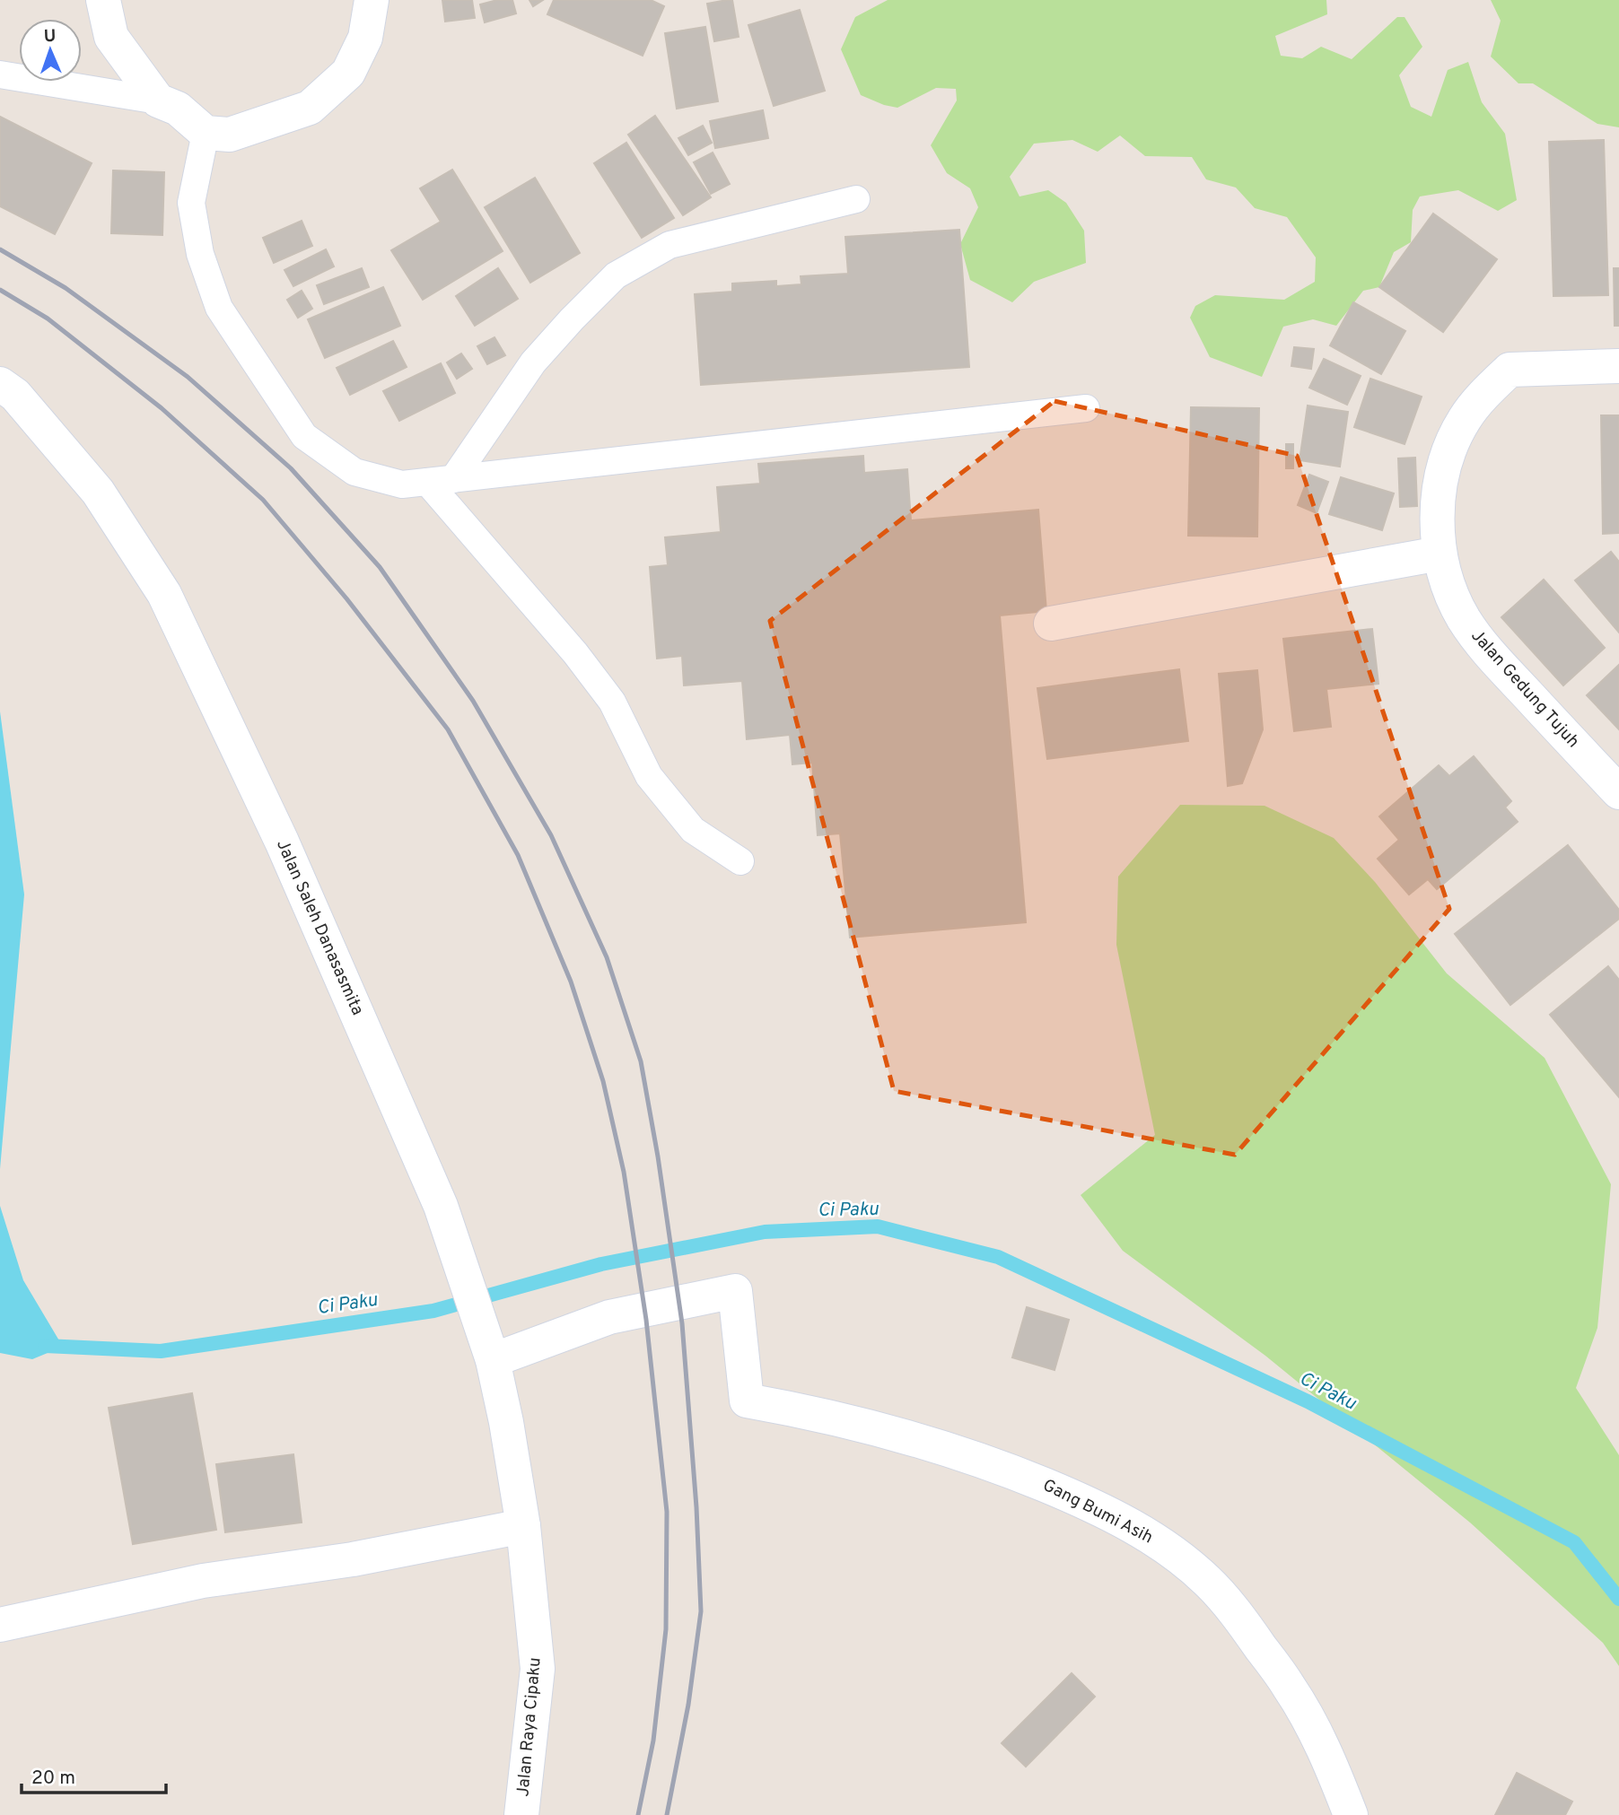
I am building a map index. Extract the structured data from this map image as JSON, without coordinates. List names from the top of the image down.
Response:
{
  "streets": {
    "street": [
      "Jalan Gedung Tujuh",
      "Jalan Saleh Danasasmita",
      "Gang Bumi Asih",
      "Jalan Raya Cipaku"
    ]
  },
  "crossings": [
    ["Jalan Saleh Danasasmita", "Gang Bumi Asih"],
    ["Jalan Saleh Danasasmita", "Jalan Raya Cipaku"]
  ],
  "water": ["Ci Paku"],
  "scale_bar": "20 m",
  "north": "top"
}
